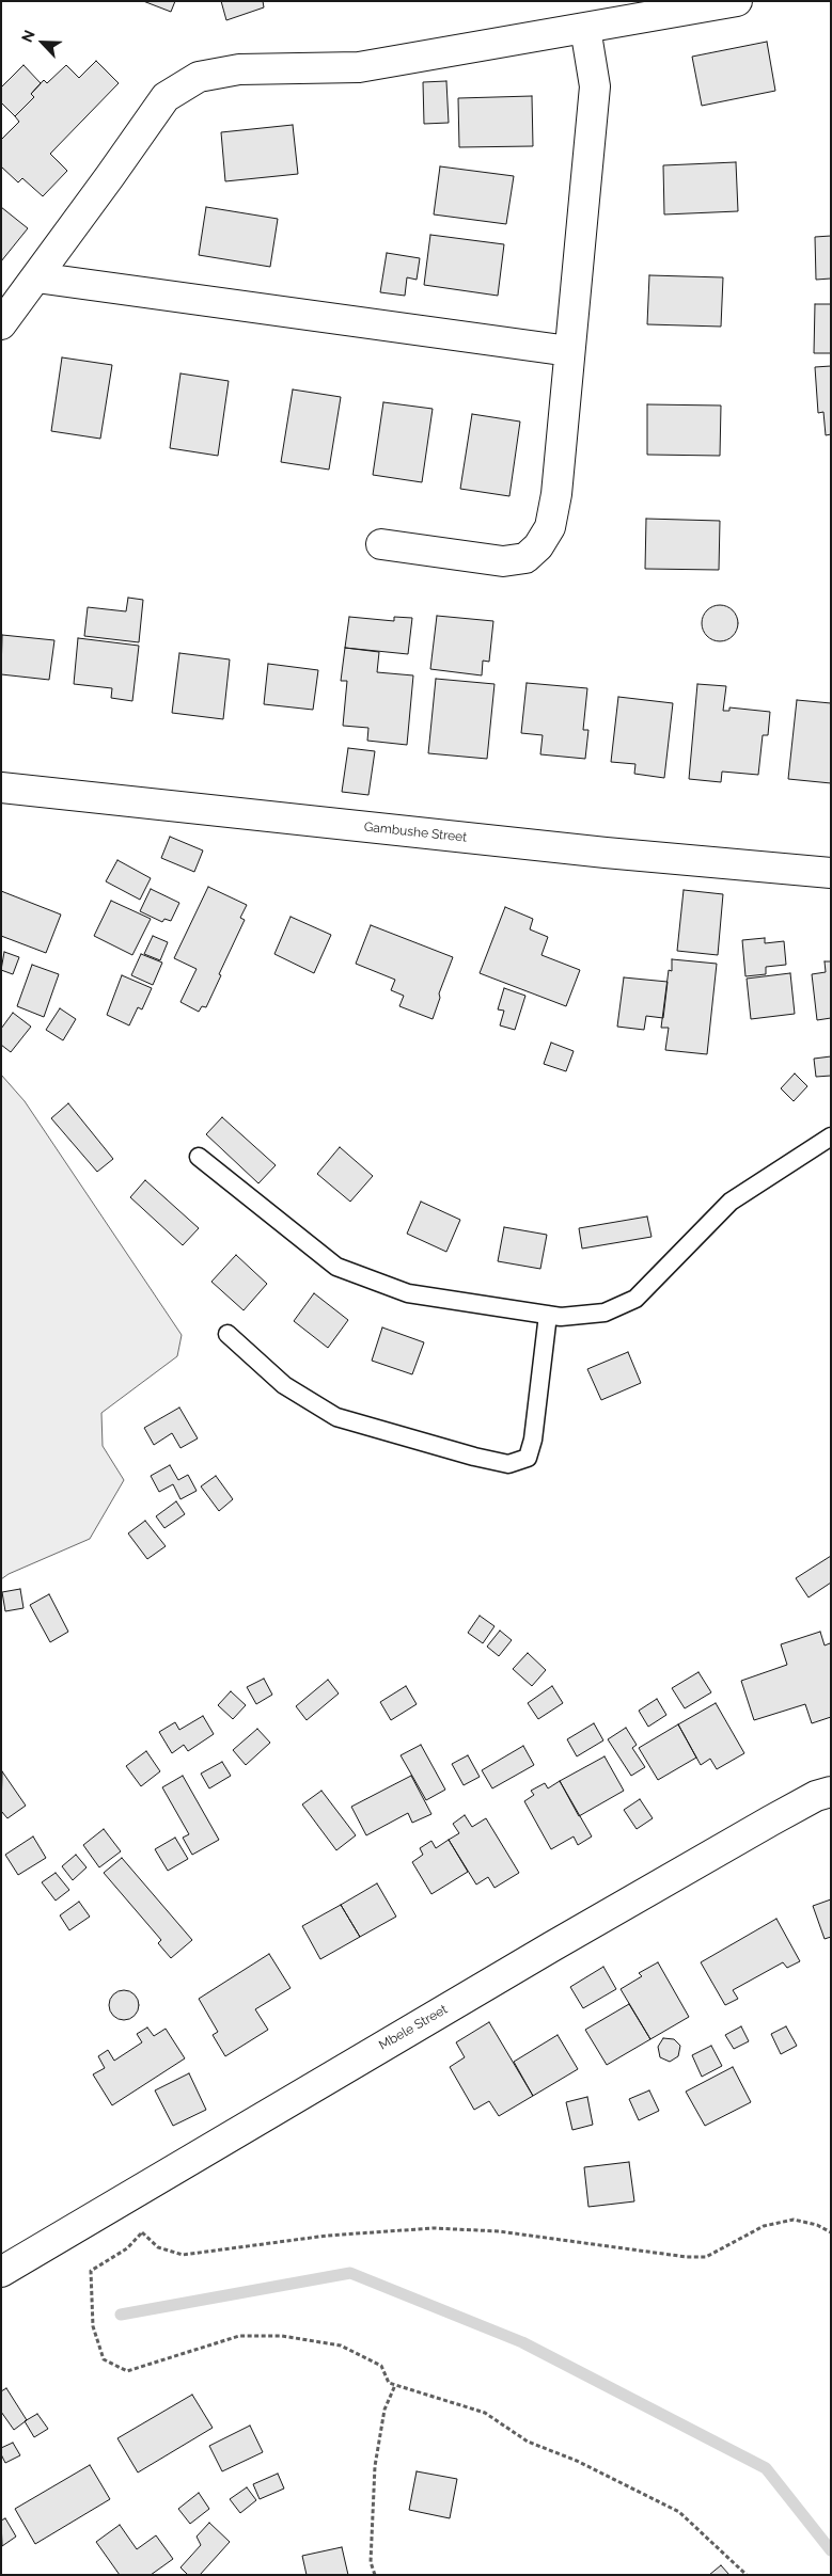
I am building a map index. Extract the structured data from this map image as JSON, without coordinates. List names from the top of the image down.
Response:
{
  "streets": {
    "street": ["Gambushe Street", "Mbele Street"]
  },
  "north": "top left"
}
